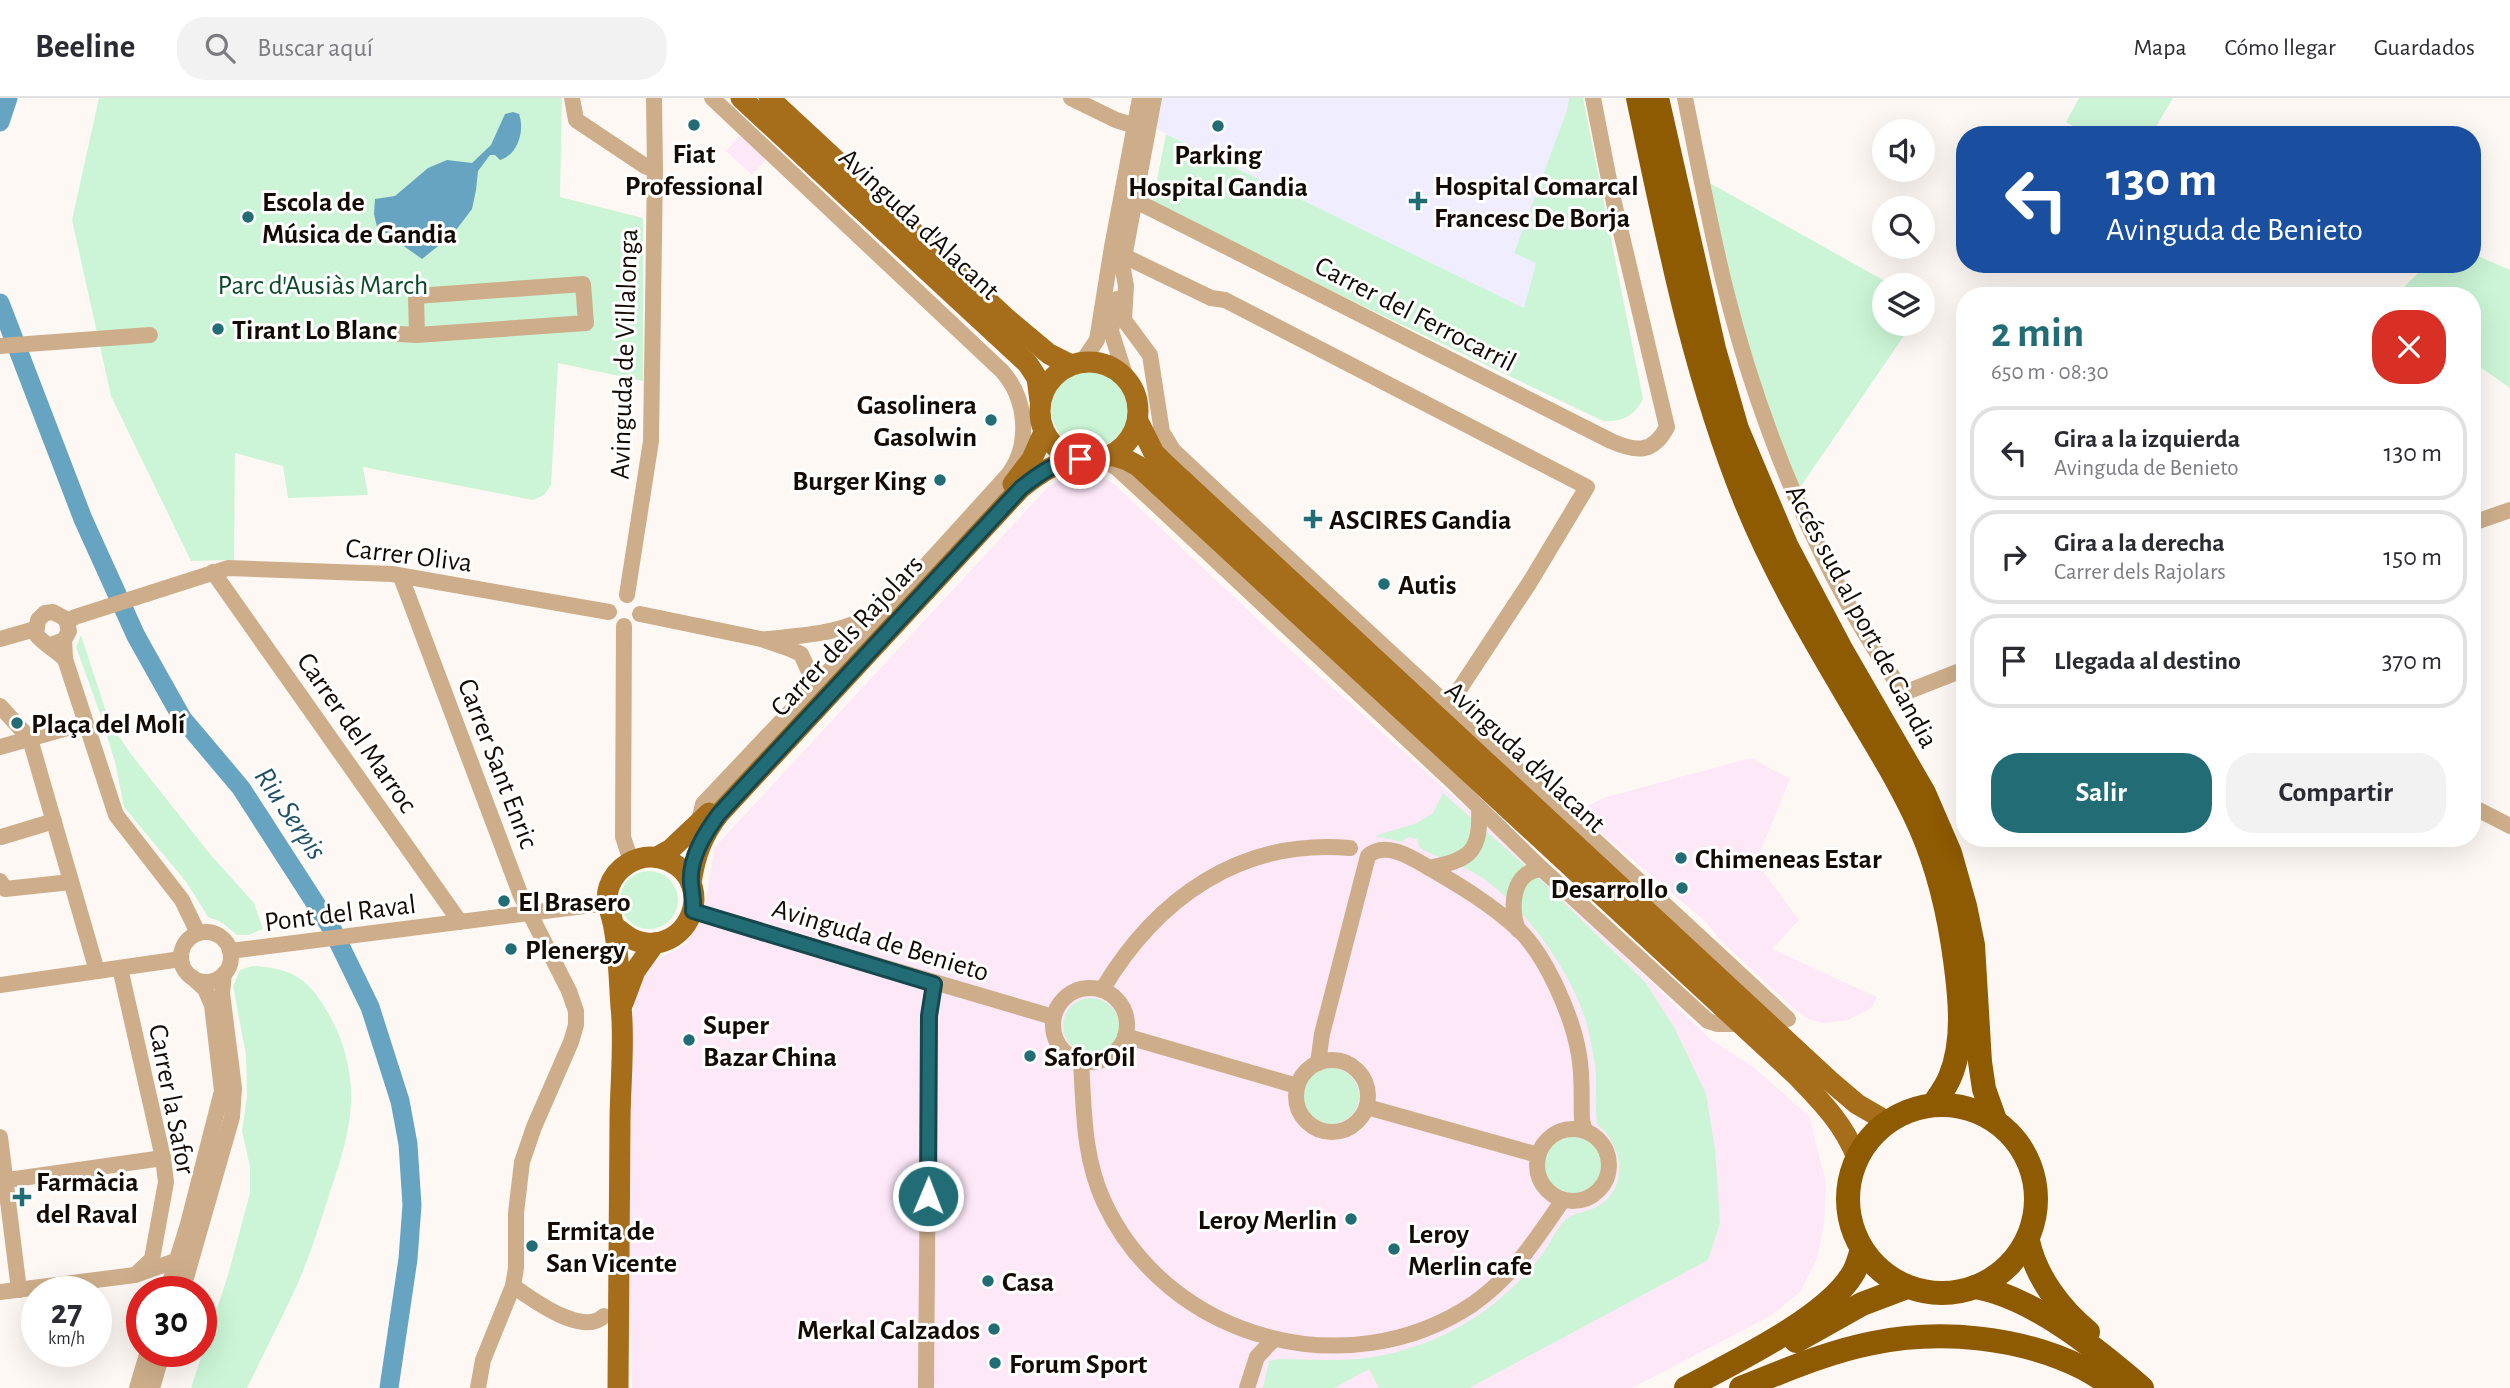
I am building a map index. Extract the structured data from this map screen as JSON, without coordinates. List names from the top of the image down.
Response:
{
  "streets": {
    "highway": ["Accés sud al port de Gandia"],
    "main road": ["Avinguda d'Alacant", "Carrer dels Rajolars"],
    "street": [
      "Carrer del Ferrocarril",
      "Avinguda de Villalonga",
      "Carrer Oliva",
      "Carrer del Marroc",
      "Carrer Sant Enric",
      "Pont del Raval",
      "Avinguda de Benieto",
      "Carrer la Safor"
    ]
  },
  "crossings": [
    ["Avinguda d'Alacant", "Accés sud al port de Gandia"],
    ["Avinguda d'Alacant", "Carrer dels Rajolars"],
    ["Avinguda de Villalonga", "Carrer Oliva"],
    ["Carrer Oliva", "Carrer del Marroc"],
    ["Carrer Oliva", "Carrer Sant Enric"],
    ["Carrer dels Rajolars", "Pont del Raval"],
    ["Carrer dels Rajolars", "Avinguda de Benieto"],
    ["Carrer del Marroc", "Pont del Raval"],
    ["Carrer Sant Enric", "Pont del Raval"],
    ["Pont del Raval", "Avinguda de Benieto"]
  ],
  "water": ["Riu Serpis"],
  "parks": ["Parc d'Ausiàs March"],
  "places": {
    "other": [
      "Fiat Professional",
      "Parking Hospital Gandia",
      "Escola de Música de Gandia",
      "Tirant Lo Blanc",
      "Gasolinera Gasolwin",
      "Burger King",
      "Autis",
      "Plaça del Molí",
      "Chimeneas Estar",
      "Desarrollo",
      "El Brasero",
      "Plenergy",
      "Super Bazar China",
      "SaforOil",
      "Leroy Merlin",
      "Ermita de San Vicente",
      "Leroy Merlin cafe",
      "Casa",
      "Merkal Calzados",
      "Forum Sport"
    ],
    "health": ["Hospital Comarcal Francesc De Borja", "ASCIRES Gandia", "Farmàcia del Raval"]
  },
  "page": {
    "header": "Beeline",
    "search": "Buscar aquí",
    "nav": ["Mapa", "Cómo llegar", "Guardados"],
    "turn": ["130 m", "Avinguda de Benieto"],
    "heading": ["2 min", "650 m · 08:30"],
    "list": [
      {
        "name": "Gira a la izquierda",
        "note": "Avinguda de Benieto",
        "value": "130 m"
      },
      {
        "name": "Gira a la derecha",
        "note": "Carrer dels Rajolars",
        "value": "150 m"
      },
      {
        "name": "Llegada al destino",
        "value": "370 m"
      }
    ],
    "buttons": ["Salir", "Compartir"],
    "speed": "27 km/h",
    "limit": "30"
  }
}
